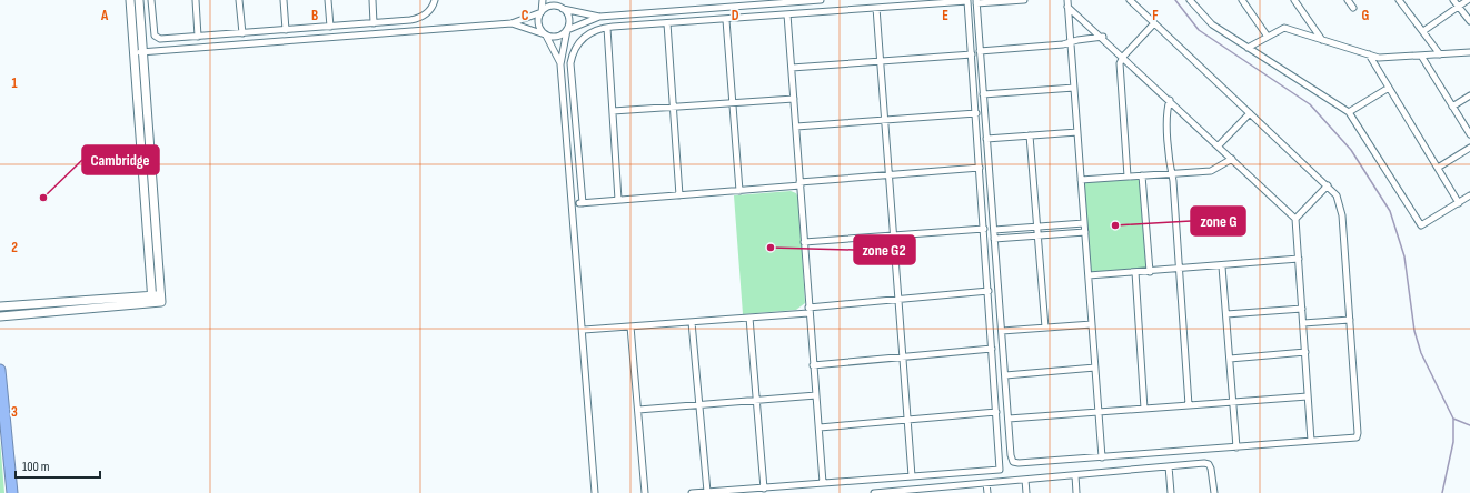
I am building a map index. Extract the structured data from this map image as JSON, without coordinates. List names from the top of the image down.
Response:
{
  "places": ["Cambridge", "zone G", "zone G2"],
  "scale_bar": "100 m",
  "grid": {
    "columns": [
      "A",
      "B",
      "C",
      "D",
      "E",
      "F",
      "G"
    ],
    "rows": ["1", "2", "3"]
  }
}
